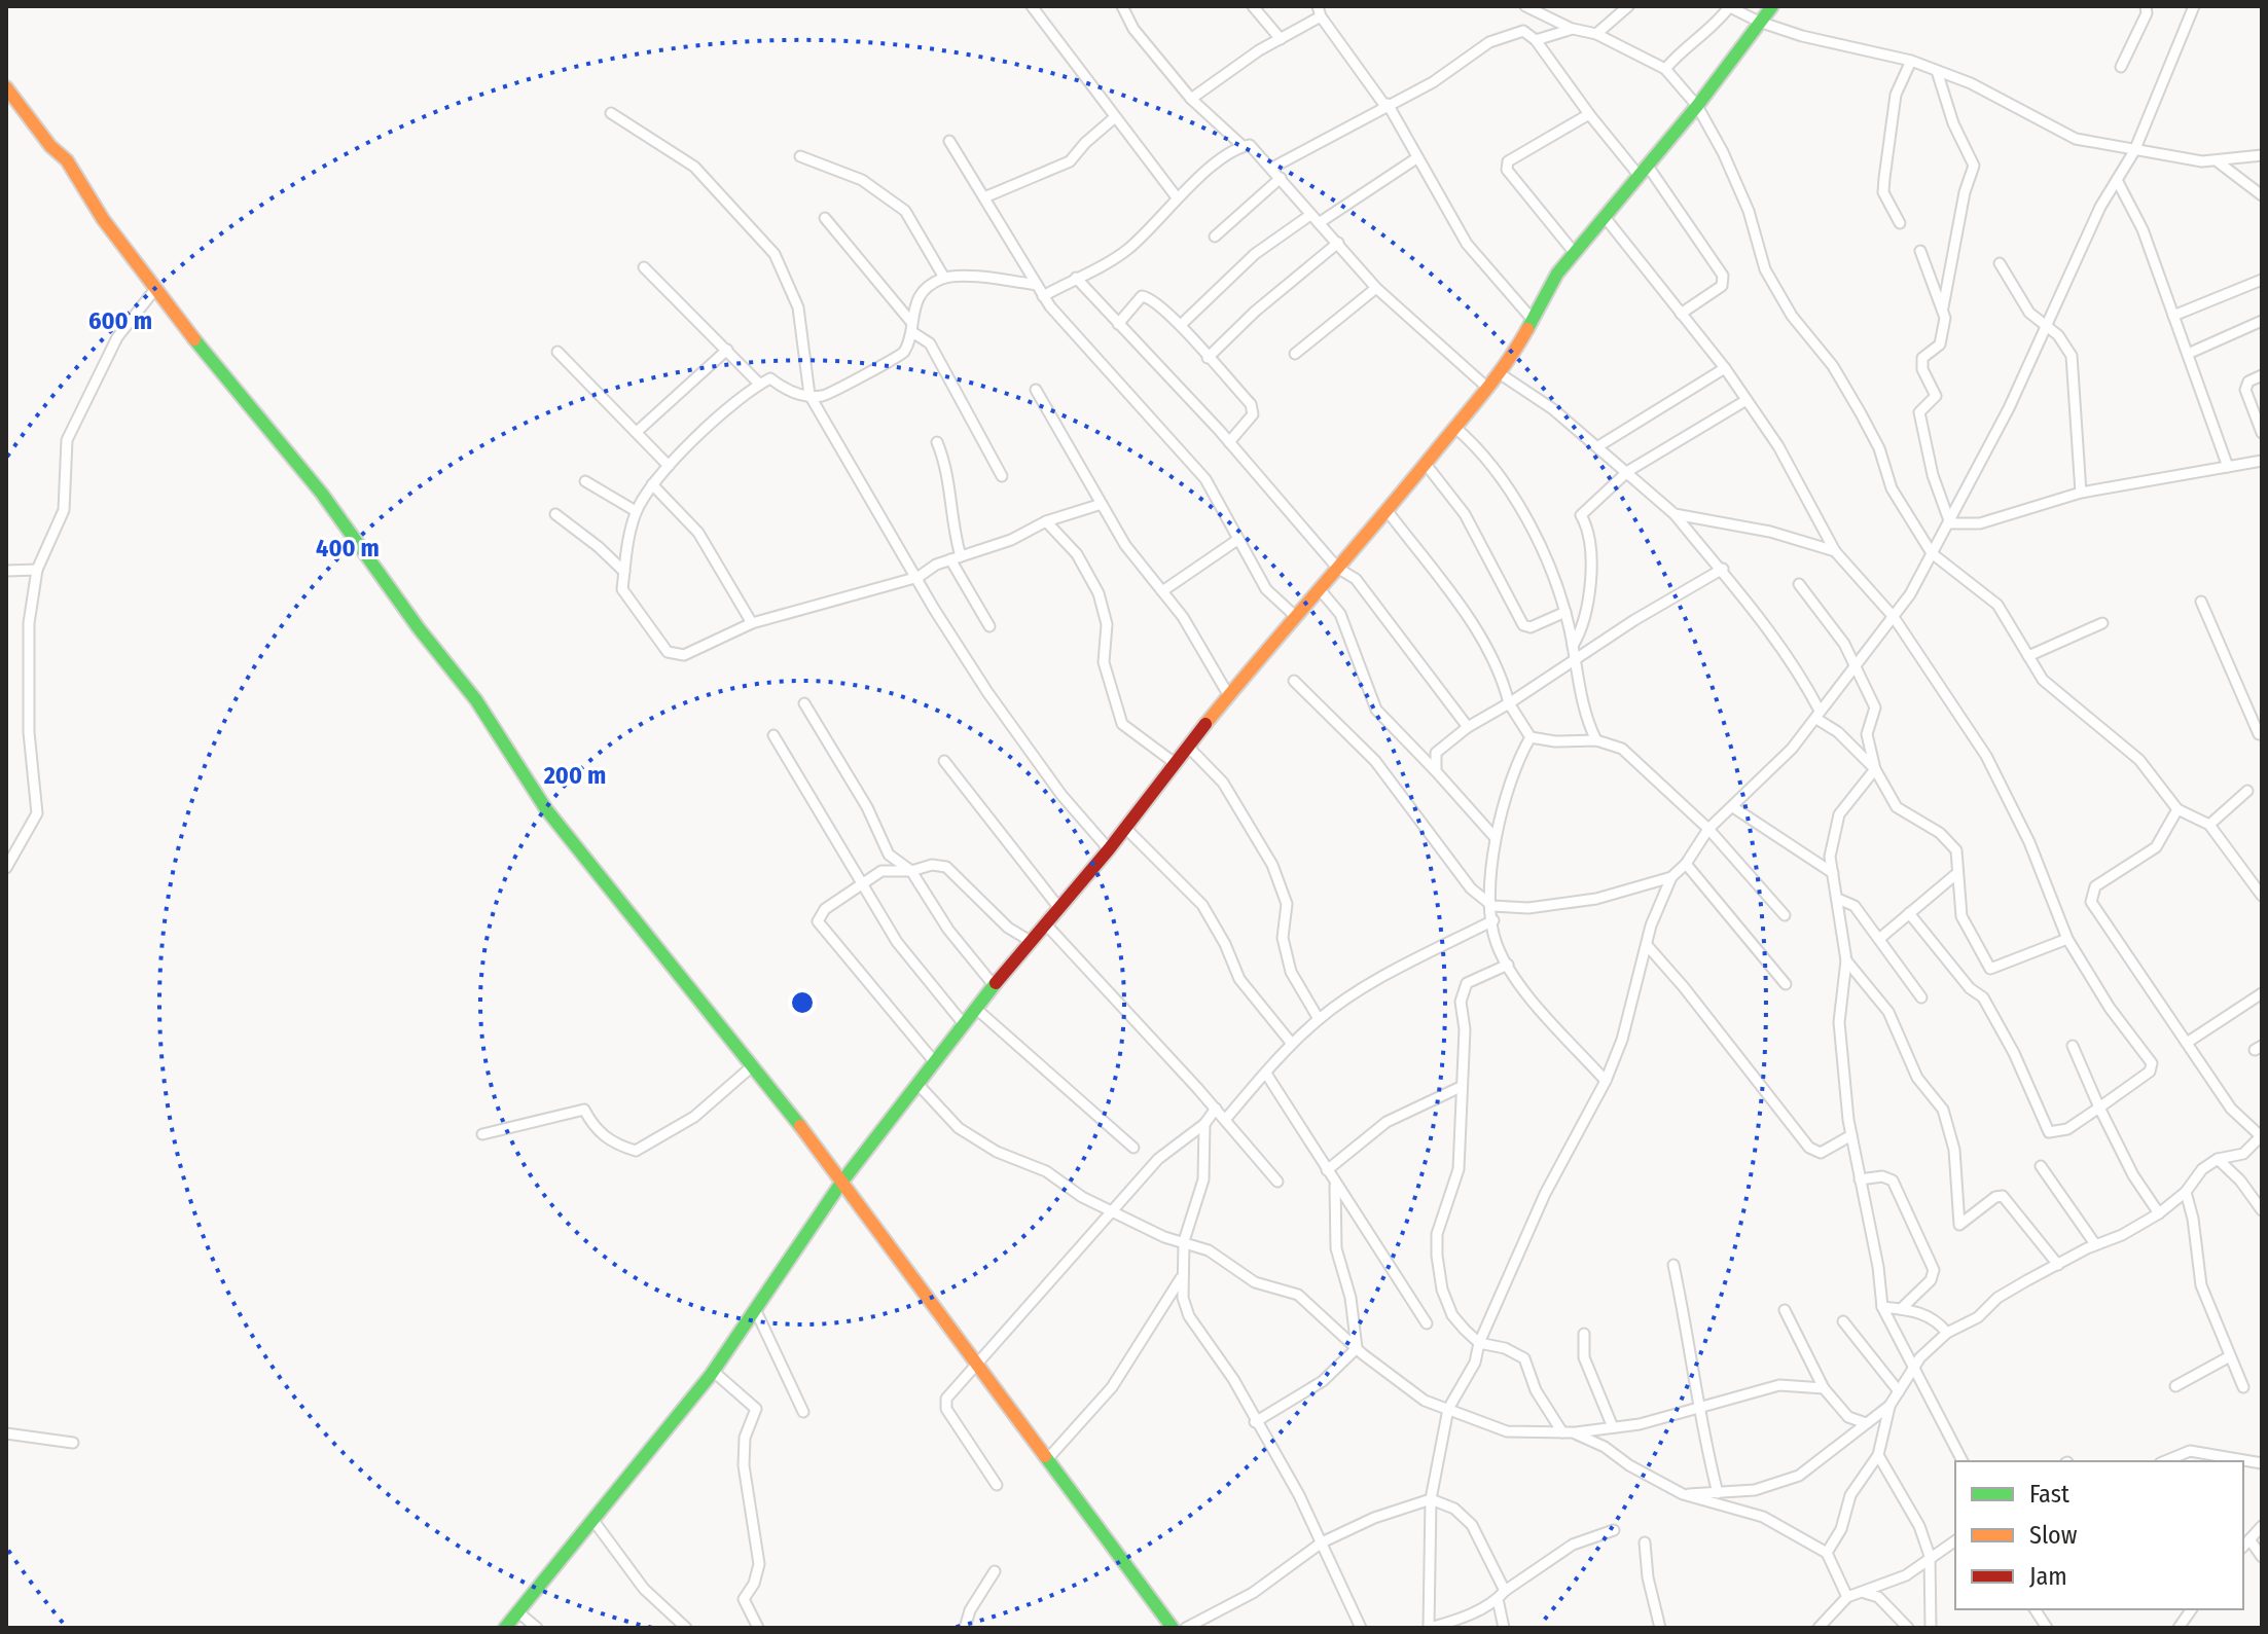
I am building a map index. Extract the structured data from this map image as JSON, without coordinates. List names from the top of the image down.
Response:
{
  "legend": ["Fast", "Slow", "Jam"],
  "rings": ["600 m", "400 m", "200 m"]
}
